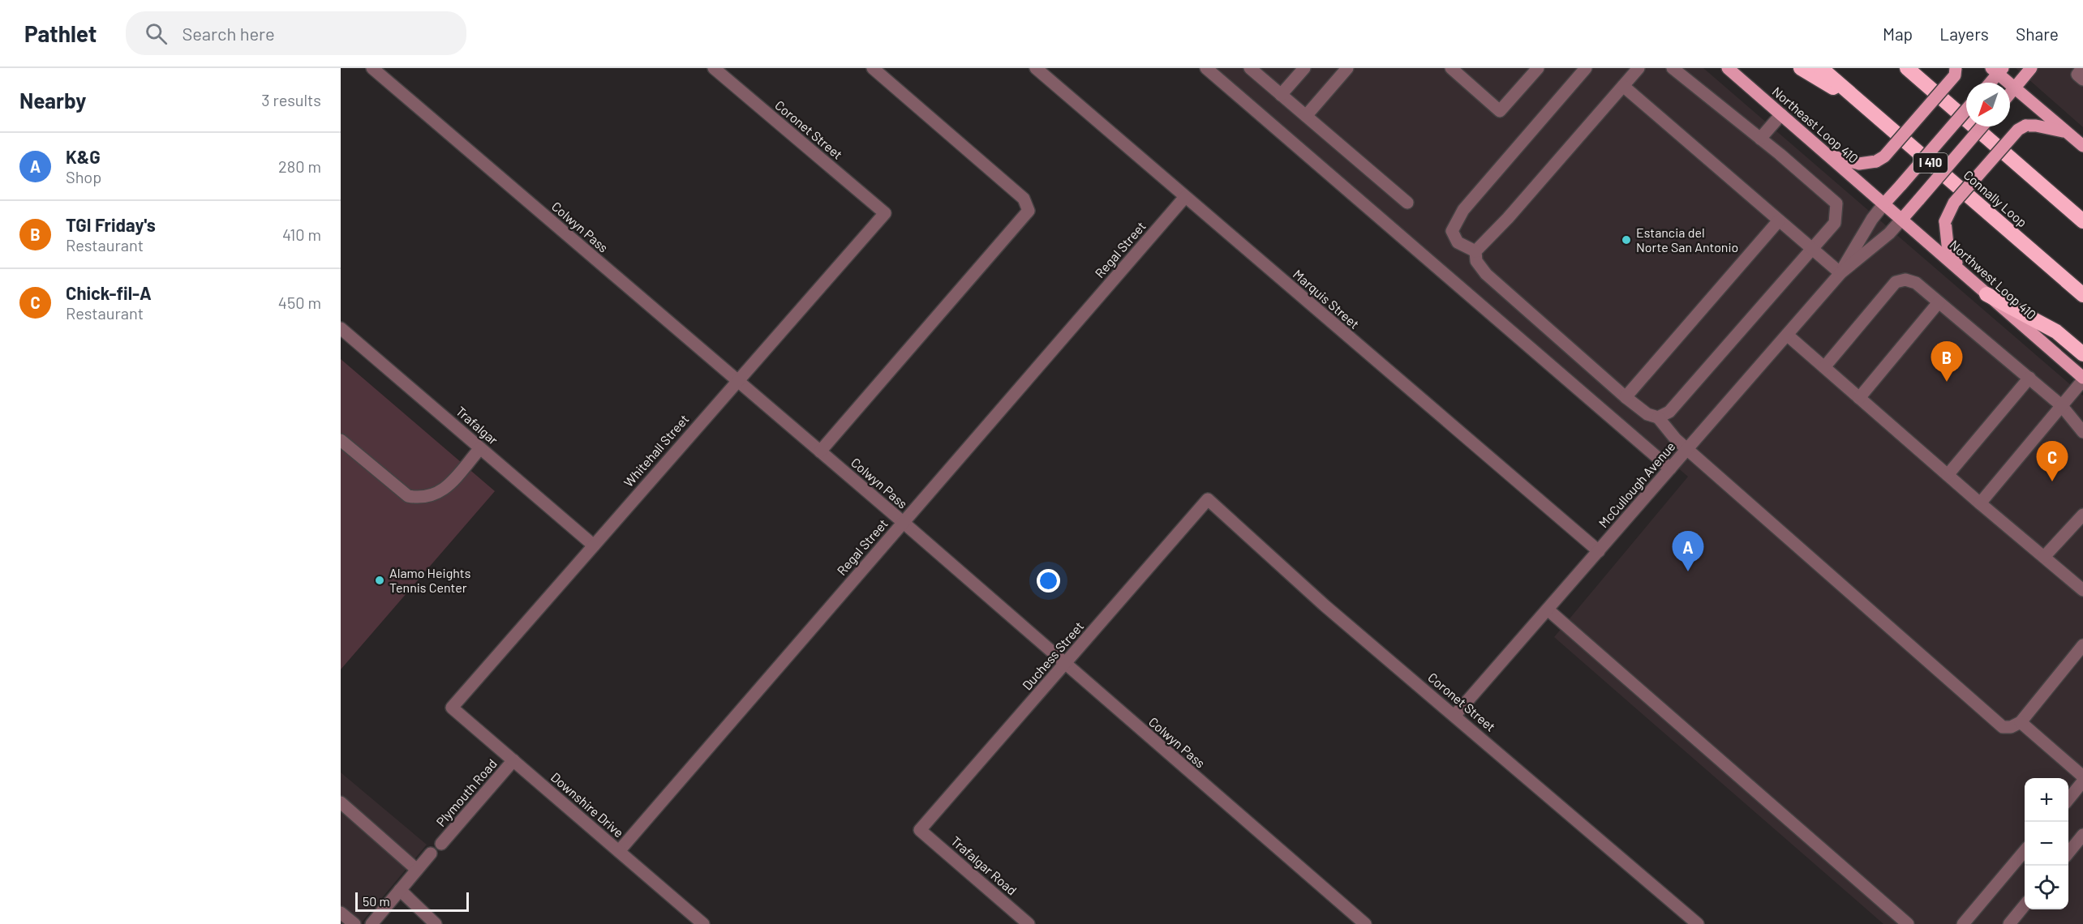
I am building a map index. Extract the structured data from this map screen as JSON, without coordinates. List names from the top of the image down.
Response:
{
  "streets": {
    "highway": ["I 410", "Connally Loop"],
    "main road": ["Northeast Loop 410", "Northwest Loop 410", "McCullough Avenue"],
    "street": [
      "Coronet Street",
      "Colwyn Pass",
      "Regal Street",
      "Marquis Street",
      "Trafalgar",
      "Whitehall Street",
      "Duchess Street",
      "Plymouth Road",
      "Downshire Drive",
      "Trafalgar Road"
    ]
  },
  "crossings": [
    ["Northeast Loop 410", "Northwest Loop 410"],
    ["Northeast Loop 410", "McCullough Avenue"],
    ["Coronet Street", "Whitehall Street"],
    ["Coronet Street", "McCullough Avenue"],
    ["Coronet Street", "Duchess Street"],
    ["Colwyn Pass", "Regal Street"],
    ["Colwyn Pass", "Whitehall Street"],
    ["Colwyn Pass", "Duchess Street"],
    ["Regal Street", "Marquis Street"],
    ["Regal Street", "Downshire Drive"],
    ["Northwest Loop 410", "McCullough Avenue"],
    ["Marquis Street", "McCullough Avenue"],
    ["Trafalgar", "Whitehall Street"],
    ["Whitehall Street", "Downshire Drive"],
    ["Duchess Street", "Trafalgar Road"],
    ["Plymouth Road", "Downshire Drive"]
  ],
  "places": ["Estancia del Norte San Antonio", "Alamo Heights Tennis Center"],
  "scale_bar": "50 m",
  "north": "bottom left",
  "page": {
    "header": "Pathlet",
    "search": "Search here",
    "nav": ["Map", "Layers", "Share"],
    "heading": ["Nearby", "3 results"],
    "list": [
      {
        "mark": "A",
        "name": "K&G",
        "note": "Shop",
        "value": "280 m"
      },
      {
        "mark": "B",
        "name": "TGI Friday's",
        "note": "Restaurant",
        "value": "410 m"
      },
      {
        "mark": "C",
        "name": "Chick-fil-A",
        "note": "Restaurant",
        "value": "450 m"
      }
    ],
    "pins": ["B", "C", "A"],
    "map_buttons": ["+", "−"],
    "scale": "50 m"
  }
}
